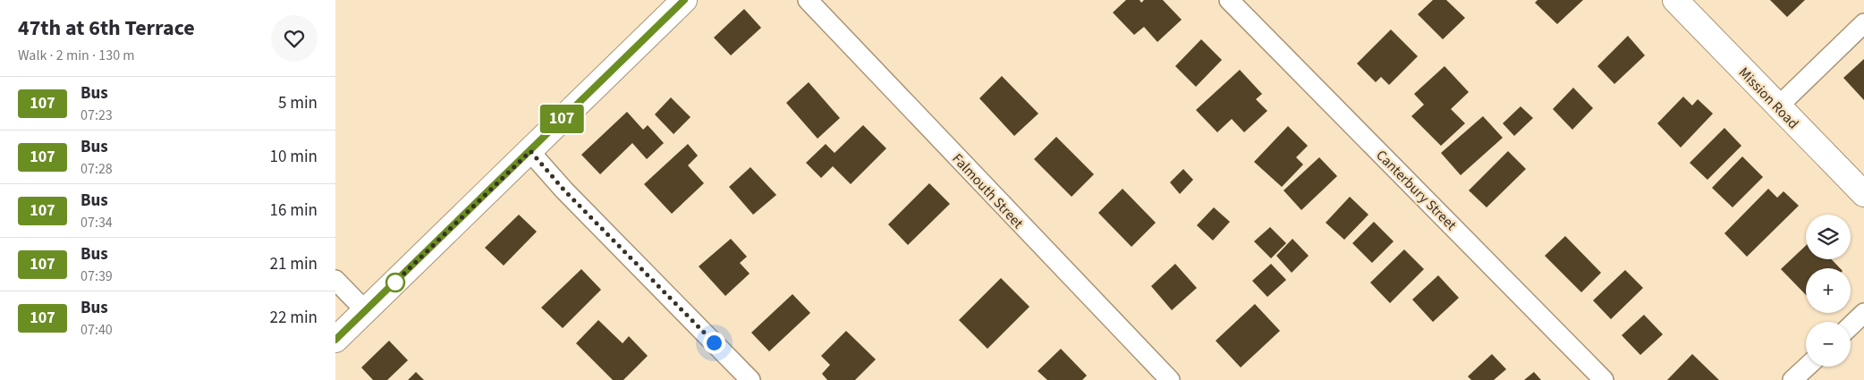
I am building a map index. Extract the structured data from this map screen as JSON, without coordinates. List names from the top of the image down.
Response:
{
  "streets": {
    "street": ["Mission Road", "Canterbury Street", "Falmouth Street"]
  },
  "lines": ["bus line 107"],
  "page": {
    "heading": ["47th at 6th Terrace", "Walk · 2 min · 130 m"],
    "on_map": "107",
    "list": [
      {
        "mark": "107",
        "name": "Bus",
        "note": "07:23",
        "value": "5 min"
      },
      {
        "mark": "107",
        "name": "Bus",
        "note": "07:28",
        "value": "10 min"
      },
      {
        "mark": "107",
        "name": "Bus",
        "note": "07:34",
        "value": "16 min"
      },
      {
        "mark": "107",
        "name": "Bus",
        "note": "07:39",
        "value": "21 min"
      },
      {
        "mark": "107",
        "name": "Bus",
        "note": "07:40",
        "value": "22 min"
      }
    ],
    "map_buttons": ["+", "−"]
  }
}
